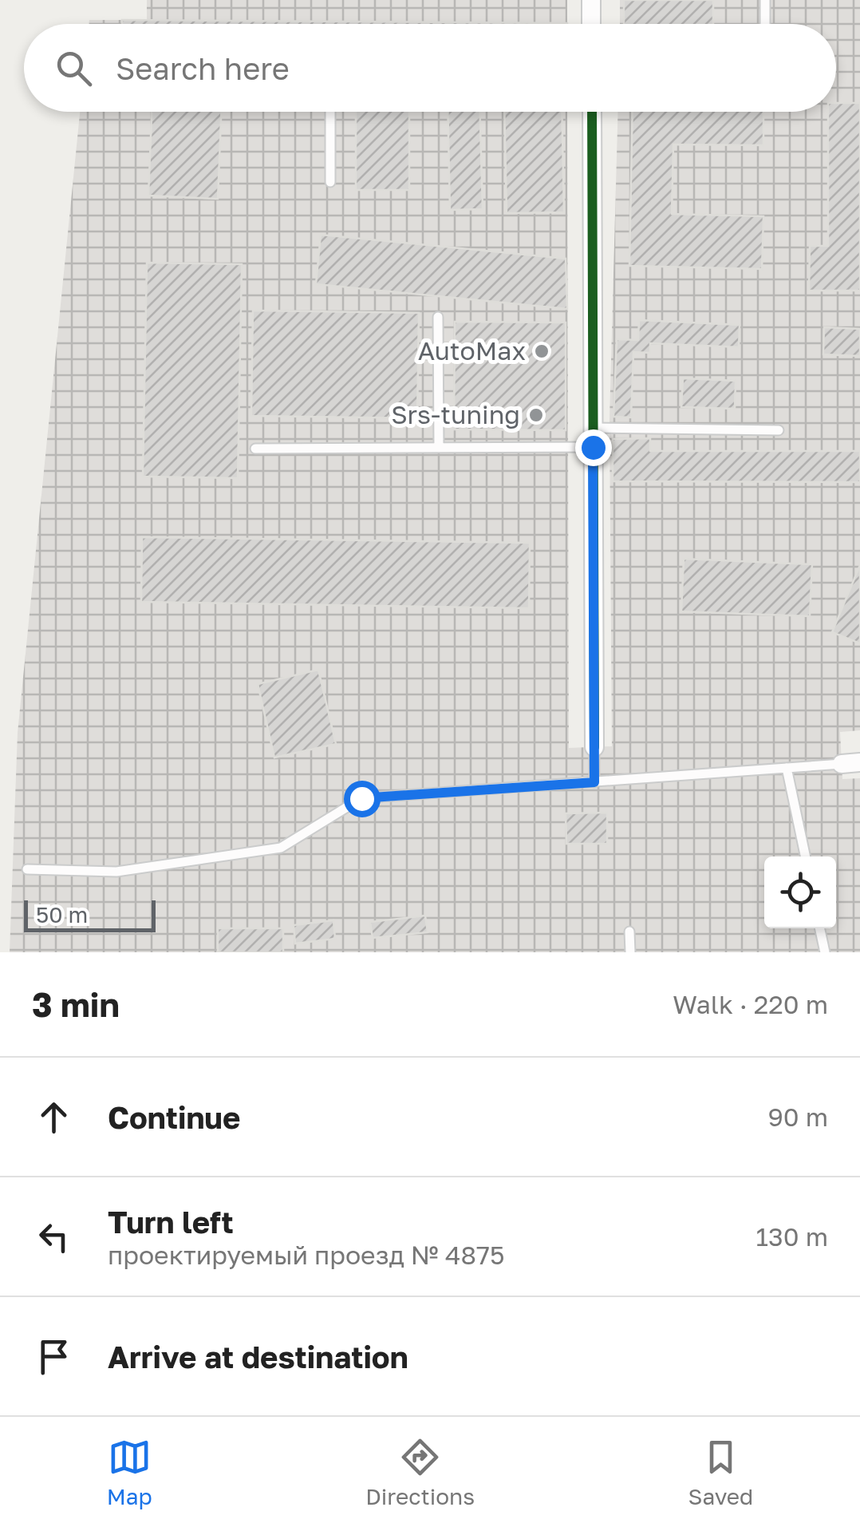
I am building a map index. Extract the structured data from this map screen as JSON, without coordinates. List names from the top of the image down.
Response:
{
  "places": ["AutoMax", "Srs-tuning"],
  "scale_bar": "50 m",
  "page": {
    "search": "Search here",
    "scale": "50 m",
    "heading": ["3 min", "Walk · 220 m"],
    "list": [
      ["Continue", "90 m"],
      ["Turn left", "проектируемый проезд № 4875", "130 m"],
      "Arrive at destination"
    ],
    "nav": ["Map", "Directions", "Saved"]
  }
}
